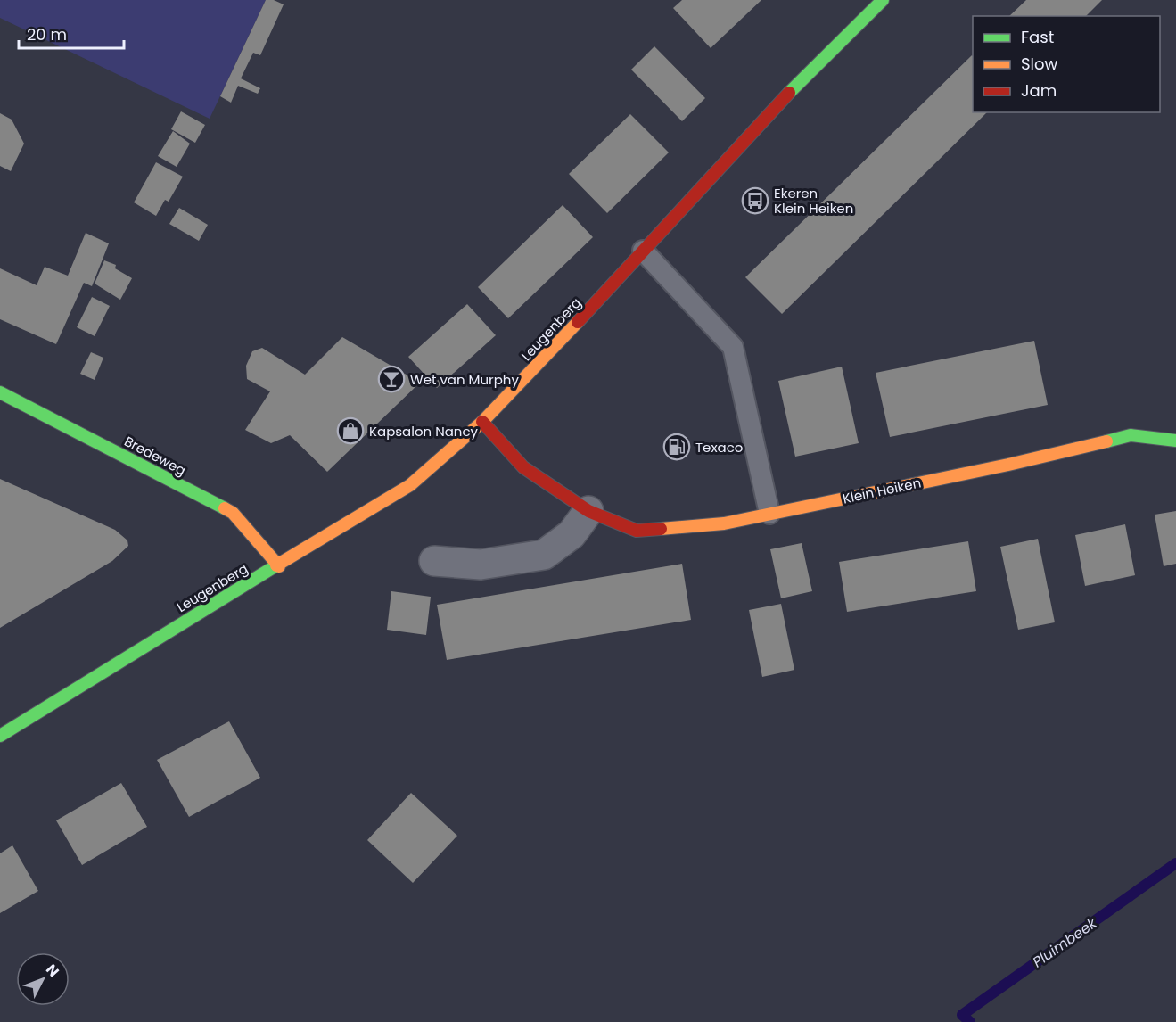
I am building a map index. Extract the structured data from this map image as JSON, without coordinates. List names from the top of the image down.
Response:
{
  "streets": {
    "main road": ["Leugenberg", "Bredeweg", "Klein Heiken"]
  },
  "crossings": [
    ["Leugenberg", "Bredeweg"],
    ["Leugenberg", "Klein Heiken"]
  ],
  "water": ["Pluimbeek"],
  "places": {
    "bus stop": ["Ekeren Klein Heiken"],
    "bar": ["Wet van Murphy"],
    "shop": ["Kapsalon Nancy"],
    "fuel station": ["Texaco"]
  },
  "legend": ["Fast", "Slow", "Jam"],
  "scale_bar": "20 m",
  "north": "top right"
}
